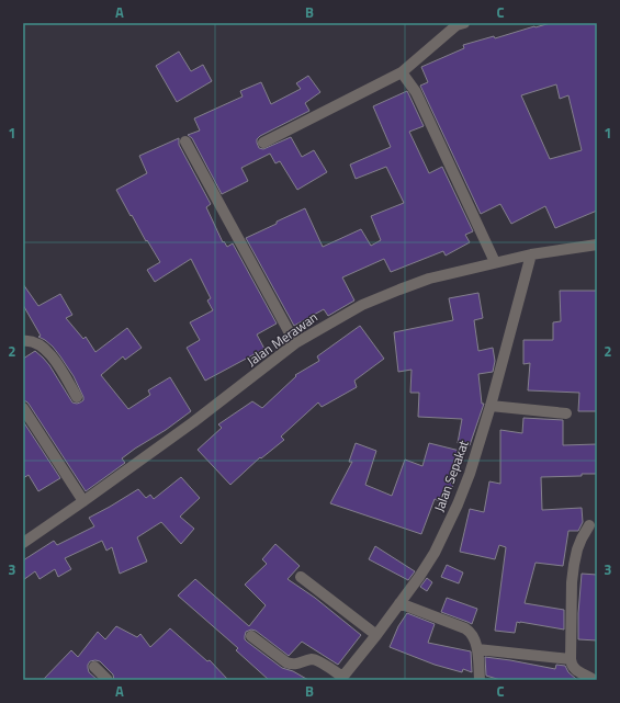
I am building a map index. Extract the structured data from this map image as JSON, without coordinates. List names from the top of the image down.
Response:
{
  "streets": {
    "street": ["Jalan Merawan", "Jalan Sepakat"]
  },
  "crossings": [
    ["Jalan Merawan", "Jalan Sepakat"]
  ],
  "grid": {
    "columns": ["A", "B", "C"],
    "rows": ["1", "2", "3"]
  }
}
